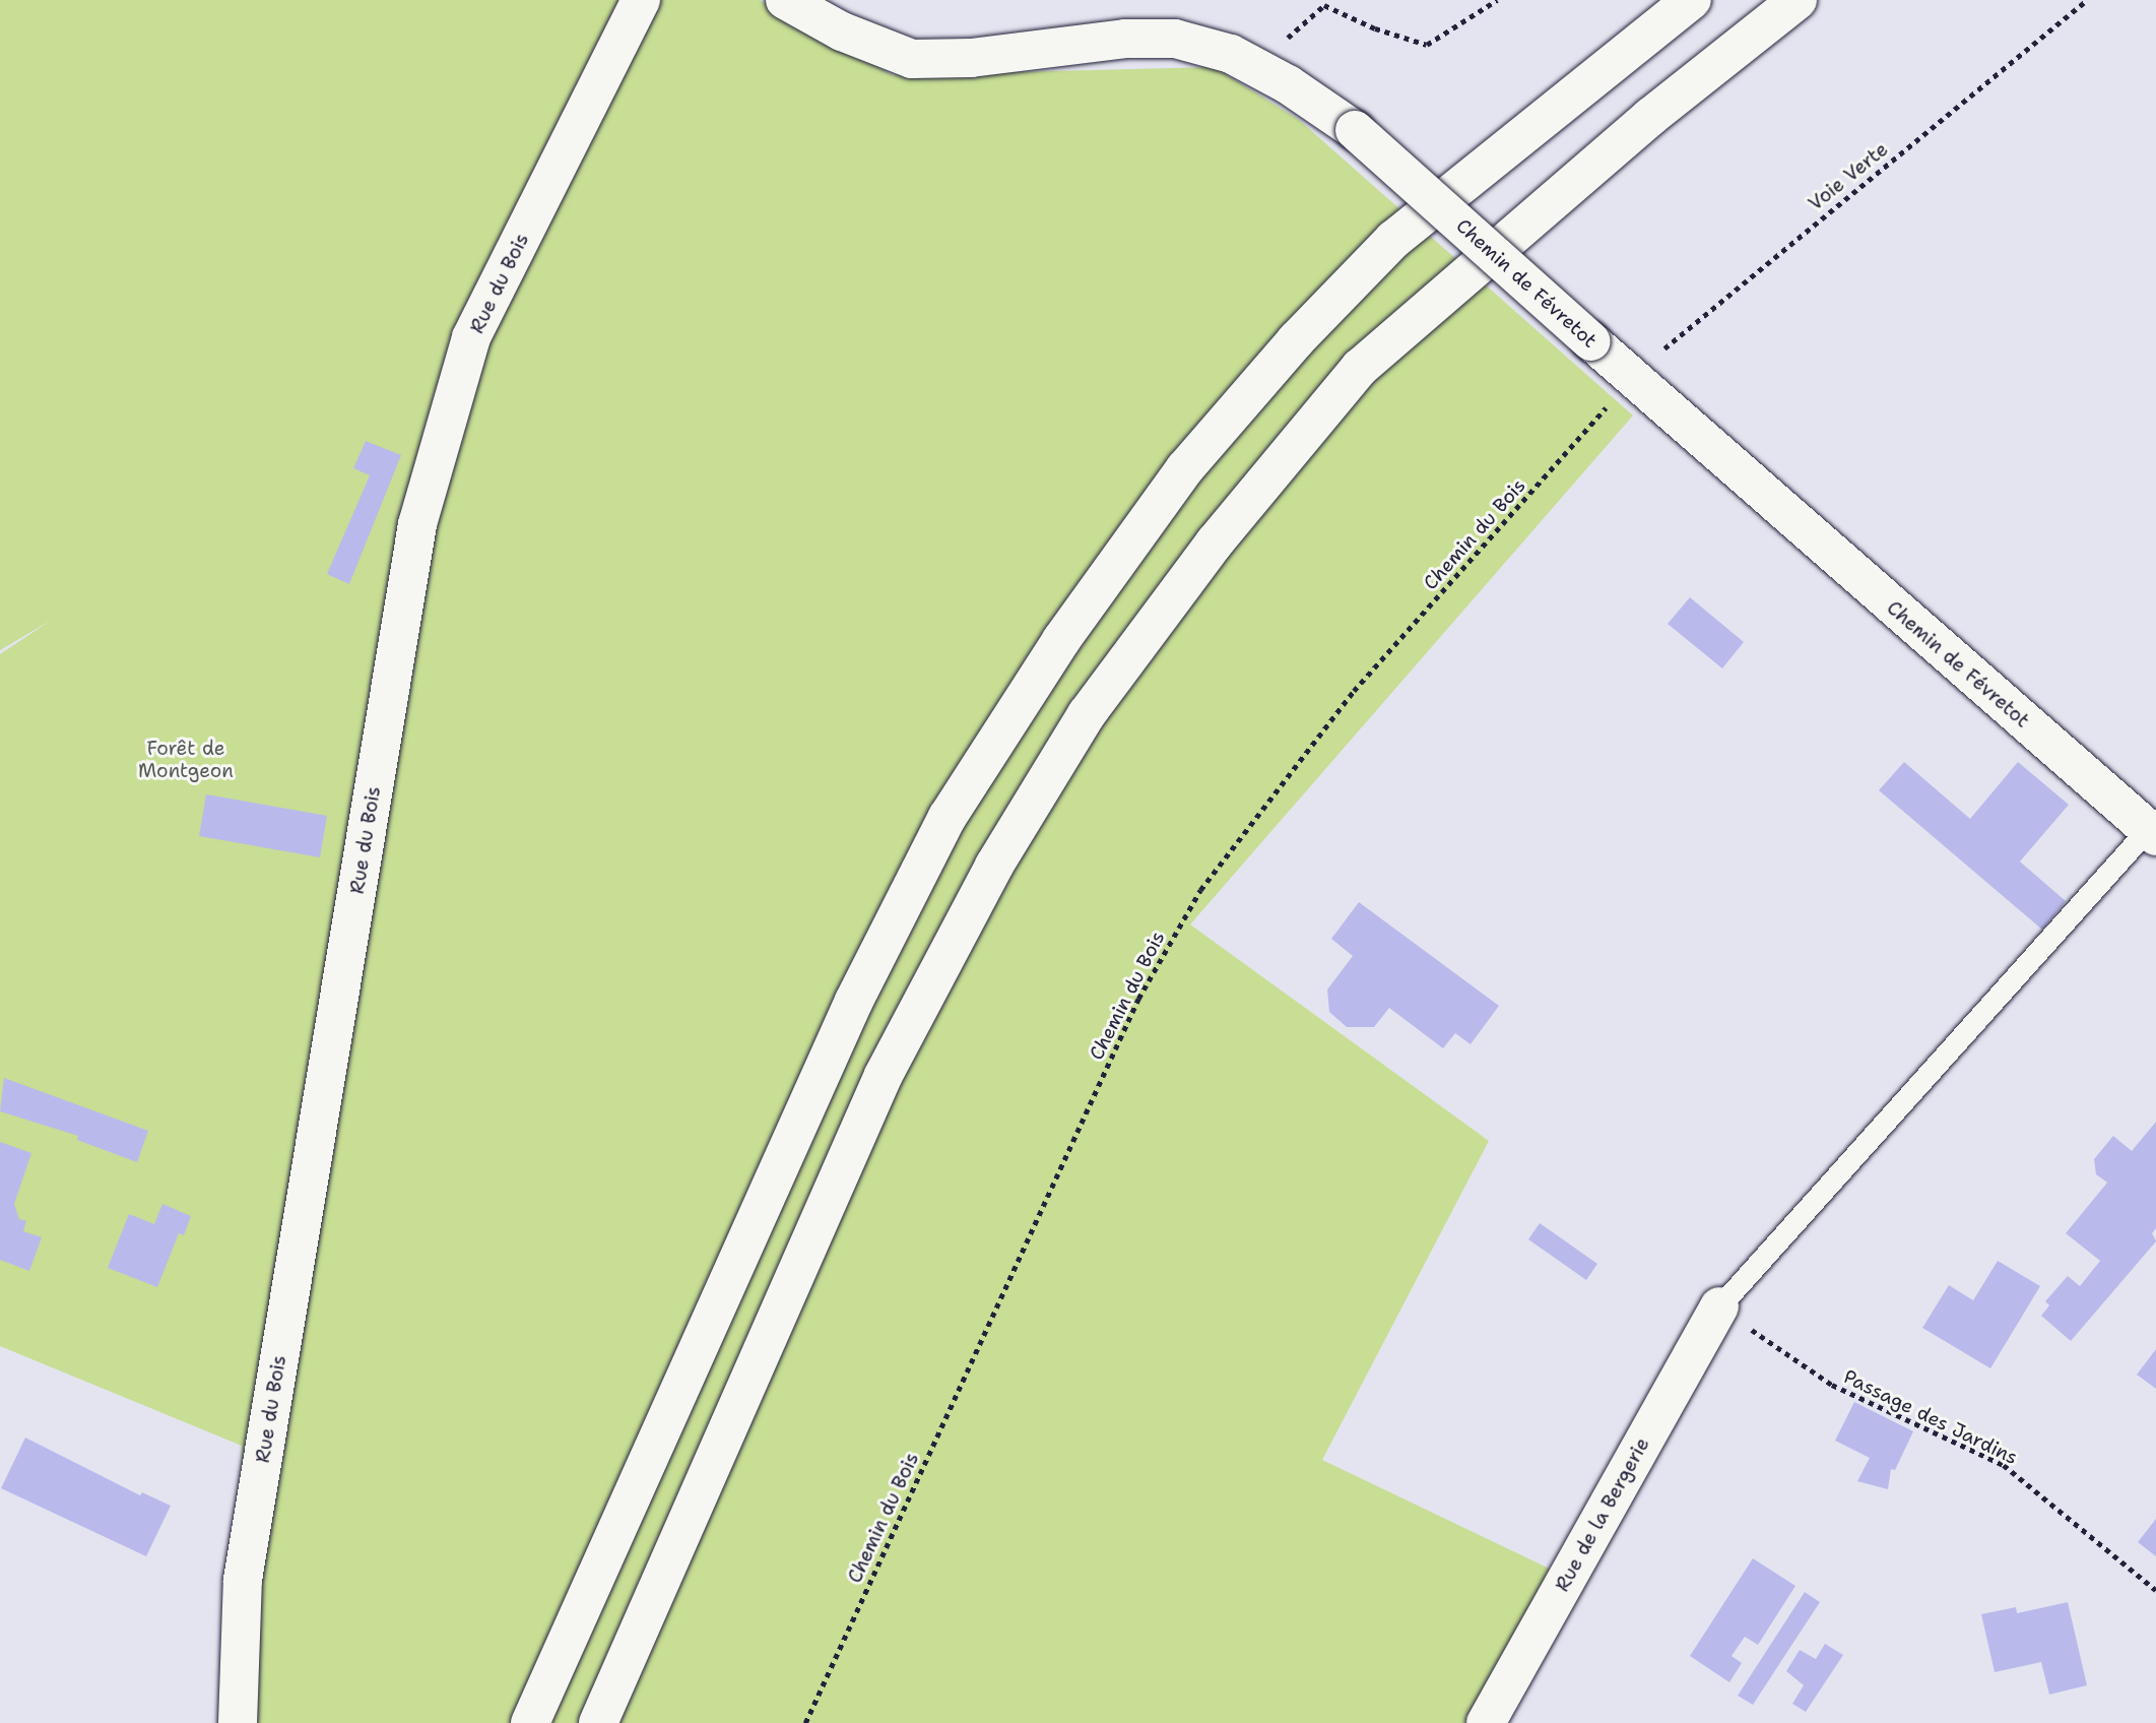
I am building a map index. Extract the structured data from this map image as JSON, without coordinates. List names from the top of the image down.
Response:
{
  "streets": {
    "main road": ["Rue du Bois", "Chemin de Févretot", "Rue de la Bergerie"],
    "path": ["Voie Verte", "Chemin du Bois", "Passage des Jardins"]
  },
  "crossings": [
    ["Voie Verte", "Chemin de Févretot"],
    ["Voie Verte", "Chemin du Bois"],
    ["Chemin de Févretot", "Chemin du Bois"],
    ["Passage des Jardins", "Rue de la Bergerie"]
  ],
  "parks": ["Forêt de Montgeon"]
}
